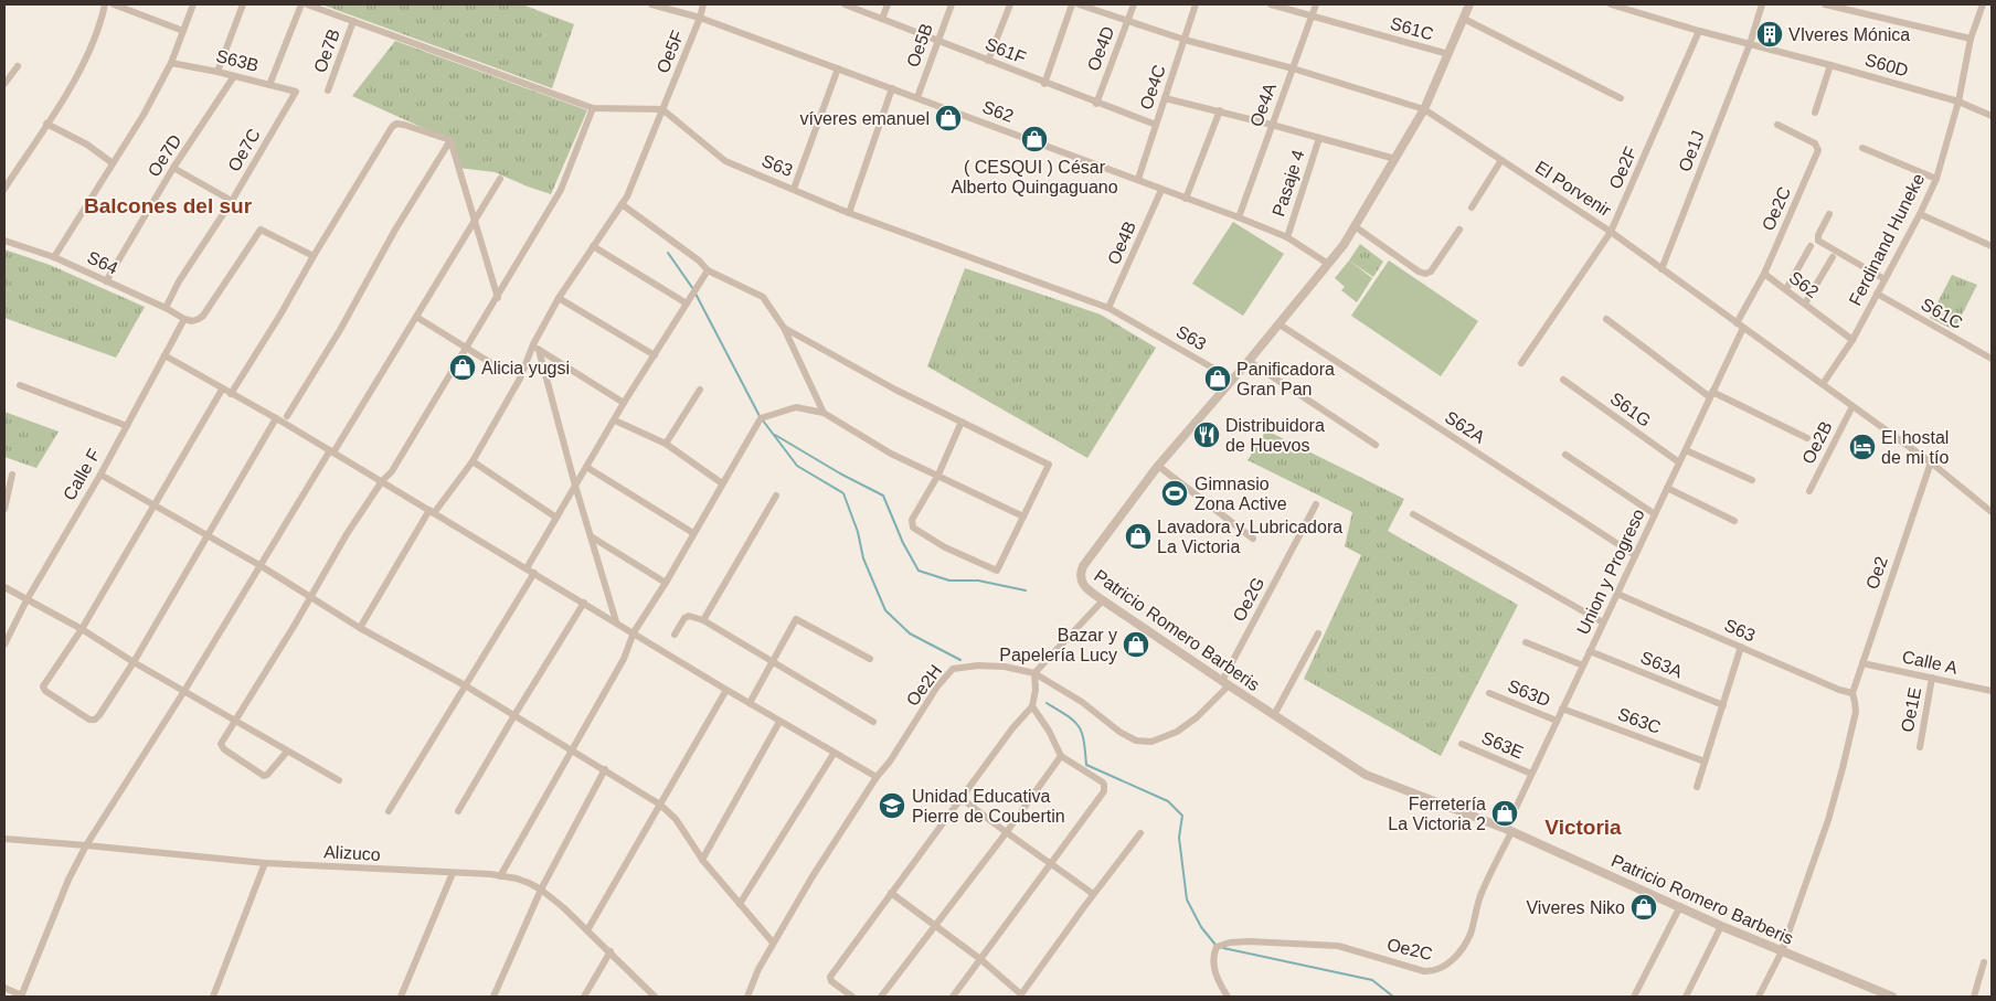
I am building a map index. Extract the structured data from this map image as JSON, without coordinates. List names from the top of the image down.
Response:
{
  "streets": {
    "street": [
      "S61C",
      "Oe5B",
      "Oe4D",
      "Oe7B",
      "S61F",
      "Oe5F",
      "S63B",
      "S60D",
      "Oe4C",
      "Oe4A",
      "S62",
      "Oe7C",
      "Oe1J",
      "Oe7D",
      "S63",
      "Oe2F",
      "Pasaje 4",
      "El Porvenir",
      "Oe2C",
      "Ferdinand Huneke",
      "Oe4B",
      "S64",
      "S61G",
      "S62A",
      "Oe2B",
      "Calle F",
      "Union y Progreso",
      "Oe2",
      "Oe2G",
      "Patricio Romero Barberis",
      "Calle A",
      "S63A",
      "Oe2H",
      "S63D",
      "Oe1E",
      "S63C",
      "S63E",
      "Alizuco"
    ]
  },
  "crossings": [
    ["S61C", "Oe4A"],
    ["S61C", "Ferdinand Huneke"],
    ["S61C", "Patricio Romero Barberis"],
    ["Oe5B", "S61F"],
    ["Oe5B", "S62"],
    ["Oe4D", "S61F"],
    ["Oe4D", "El Porvenir"],
    ["S61F", "Oe4C"],
    ["Oe5F", "S62"],
    ["Oe5F", "S63"],
    ["S63B", "Oe7C"],
    ["S63B", "Oe7D"],
    ["S60D", "Oe1J"],
    ["S60D", "Oe2F"],
    ["S60D", "Ferdinand Huneke"],
    ["Oe4C", "S62"],
    ["Oe4C", "El Porvenir"],
    ["Oe4A", "S62"],
    ["Oe4A", "El Porvenir"],
    ["S62", "Pasaje 4"],
    ["S62", "Oe2C"],
    ["S62", "Ferdinand Huneke"],
    ["S62", "Oe4B"],
    ["S62", "Patricio Romero Barberis"],
    ["Oe7C", "S64"],
    ["Oe1J", "El Porvenir"],
    ["Oe7D", "S64"],
    ["S63", "Oe4B"],
    ["S63", "Union y Progreso"],
    ["S63", "Oe2"],
    ["S63", "Patricio Romero Barberis"],
    ["Oe2F", "El Porvenir"],
    ["El Porvenir", "Oe2C"],
    ["El Porvenir", "Ferdinand Huneke"],
    ["El Porvenir", "Oe2B"],
    ["El Porvenir", "Union y Progreso"],
    ["El Porvenir", "Oe2"],
    ["El Porvenir", "Patricio Romero Barberis"],
    ["Oe2C", "Union y Progreso"],
    ["Oe2C", "Patricio Romero Barberis"],
    ["S64", "Calle F"],
    ["S61G", "Union y Progreso"],
    ["S62A", "Union y Progreso"],
    ["S62A", "Patricio Romero Barberis"],
    ["Union y Progreso", "Patricio Romero Barberis"],
    ["Union y Progreso", "S63A"],
    ["Union y Progreso", "S63D"],
    ["Union y Progreso", "S63C"],
    ["Union y Progreso", "S63E"],
    ["Oe2", "Patricio Romero Barberis"],
    ["Oe2", "Calle A"],
    ["Oe2G", "Patricio Romero Barberis"],
    ["Oe2G", "Oe2H"],
    ["Patricio Romero Barberis", "Oe2H"],
    ["Calle A", "Oe1E"]
  ],
  "districts": ["Balcones del sur", "Victoria"],
  "places": {
    "building": ["VIveres Mónica"],
    "shop": [
      "víveres emanuel",
      "( CESQUI ) César Alberto Quingaguano",
      "Alicia yugsi",
      "Panificadora Gran Pan",
      "Lavadora y Lubricadora La Victoria",
      "Bazar y Papelería Lucy",
      "Ferretería La Victoria 2",
      "Viveres Niko"
    ],
    "restaurant": ["Distribuidora de Huevos"],
    "hotel": ["El hostal de mi tío"],
    "sports": ["Gimnasio Zona Active"],
    "school or university": ["Unidad Educativa Pierre de Coubertin"]
  }
}
